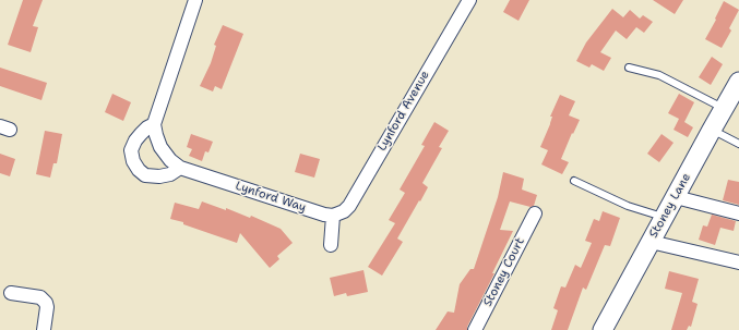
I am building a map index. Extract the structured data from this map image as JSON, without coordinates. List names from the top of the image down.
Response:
{
  "streets": {
    "street": [
      "Lynford Avenue",
      "Lynford Way",
      "Stoney Lane",
      "Stoney Court"
    ]
  },
  "crossings": [
    ["Lynford Avenue", "Lynford Way"]
  ]
}
